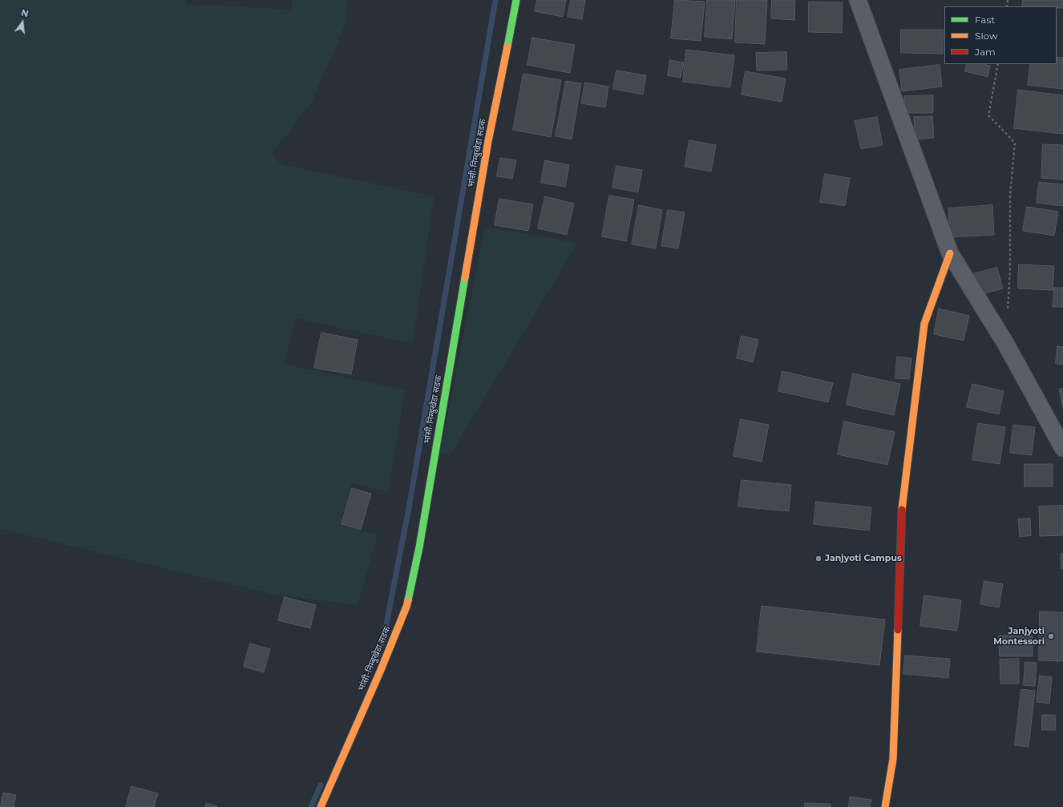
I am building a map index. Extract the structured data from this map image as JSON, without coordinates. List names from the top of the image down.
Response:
{
  "streets": {
    "street": ["भांसी-निम्बुखेडा सडक"]
  },
  "places": ["Janjyoti Campus", "Janjyoti Montessori"],
  "legend": ["Fast", "Slow", "Jam"],
  "north": "top"
}
